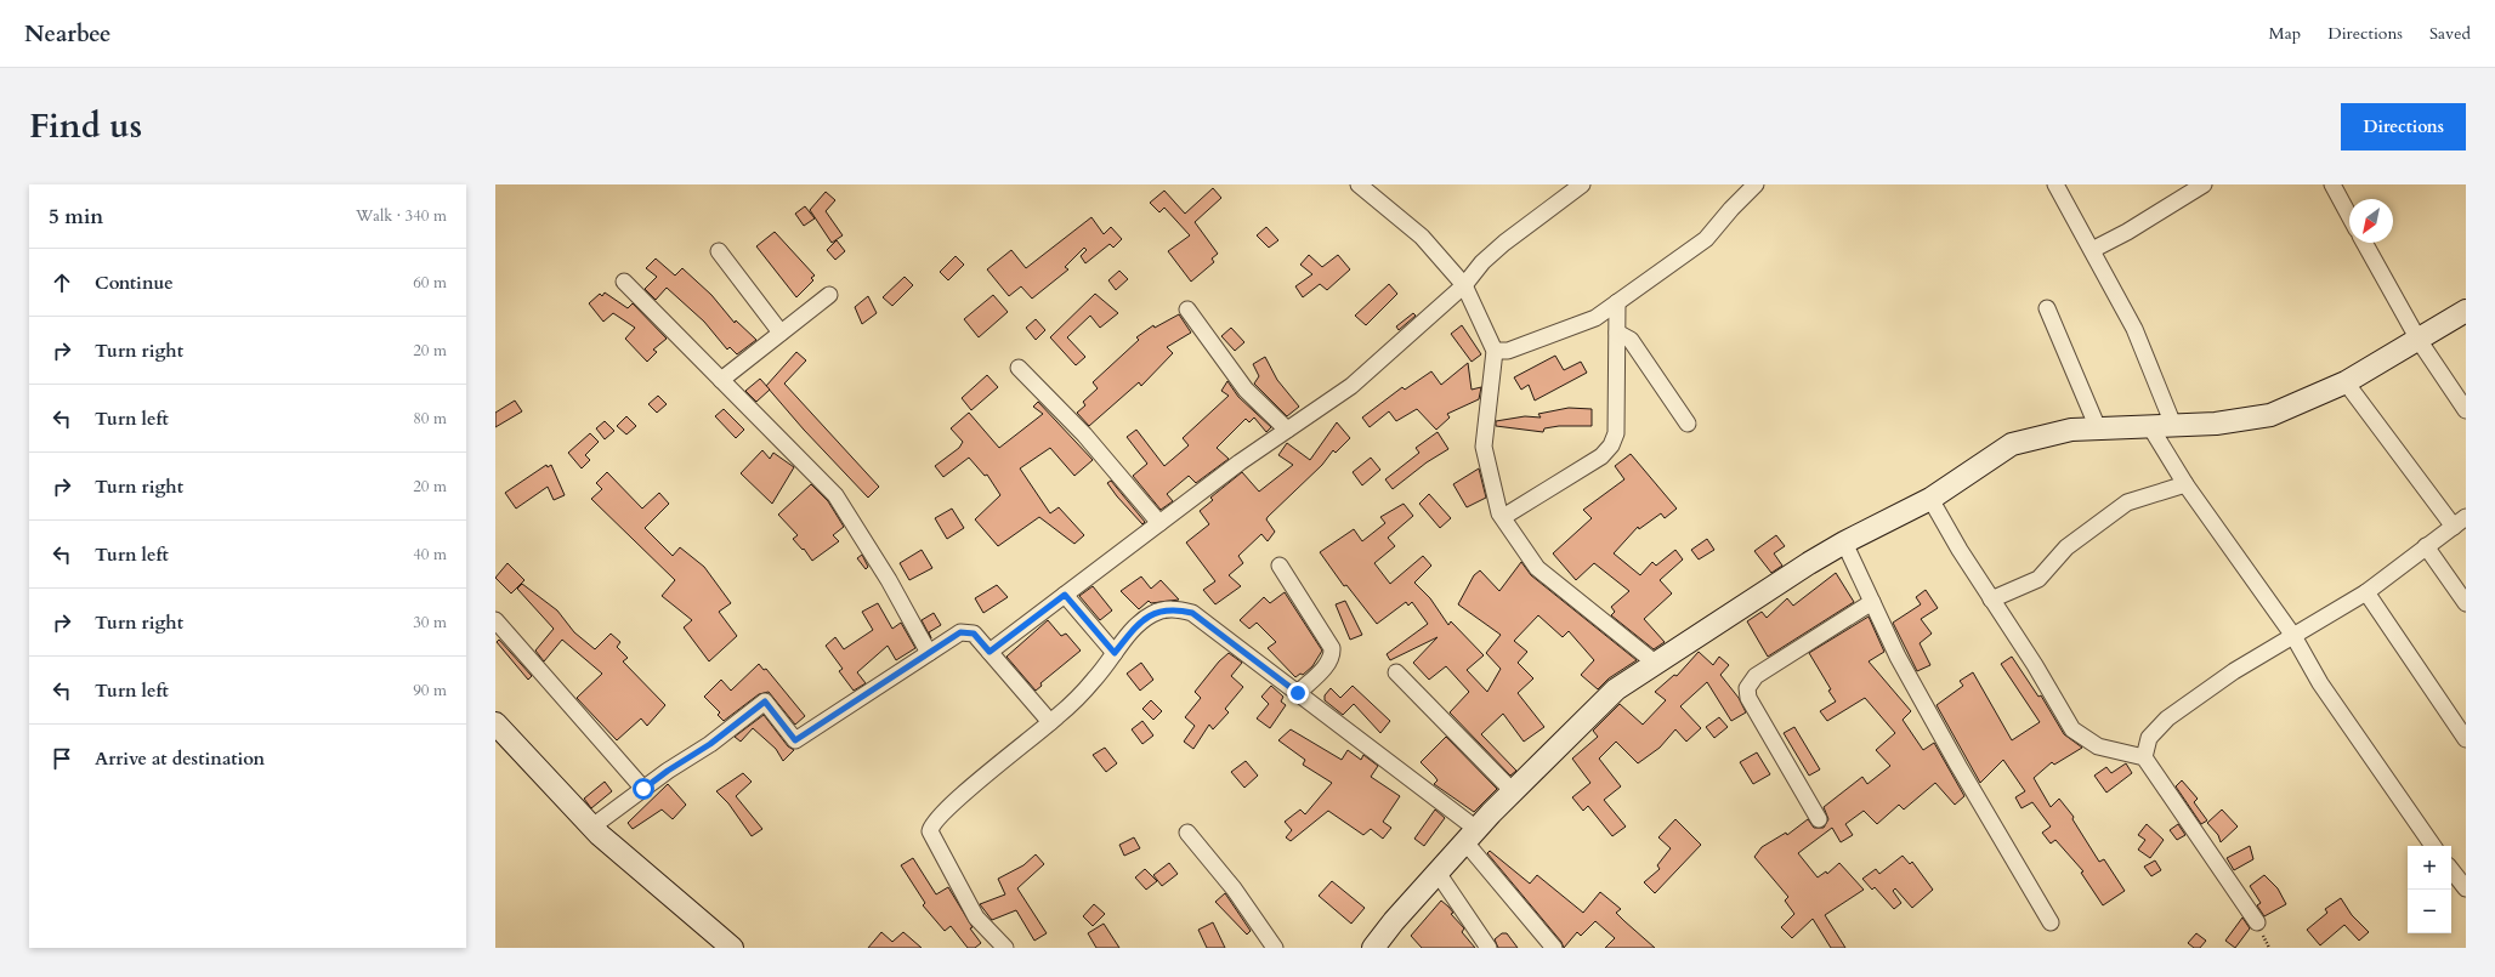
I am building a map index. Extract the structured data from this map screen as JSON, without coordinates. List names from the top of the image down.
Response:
{
  "north": "bottom left",
  "page": {
    "header": "Nearbee",
    "nav": ["Map", "Directions", "Saved"],
    "title": "Find us",
    "buttons": "Directions",
    "heading": ["5 min", "Walk · 340 m"],
    "list": [
      ["Continue", "60 m"],
      ["Turn right", "20 m"],
      ["Turn left", "80 m"],
      ["Turn right", "20 m"],
      ["Turn left", "40 m"],
      ["Turn right", "30 m"],
      ["Turn left", "90 m"],
      "Arrive at destination"
    ],
    "map_buttons": ["+", "−"]
  }
}
